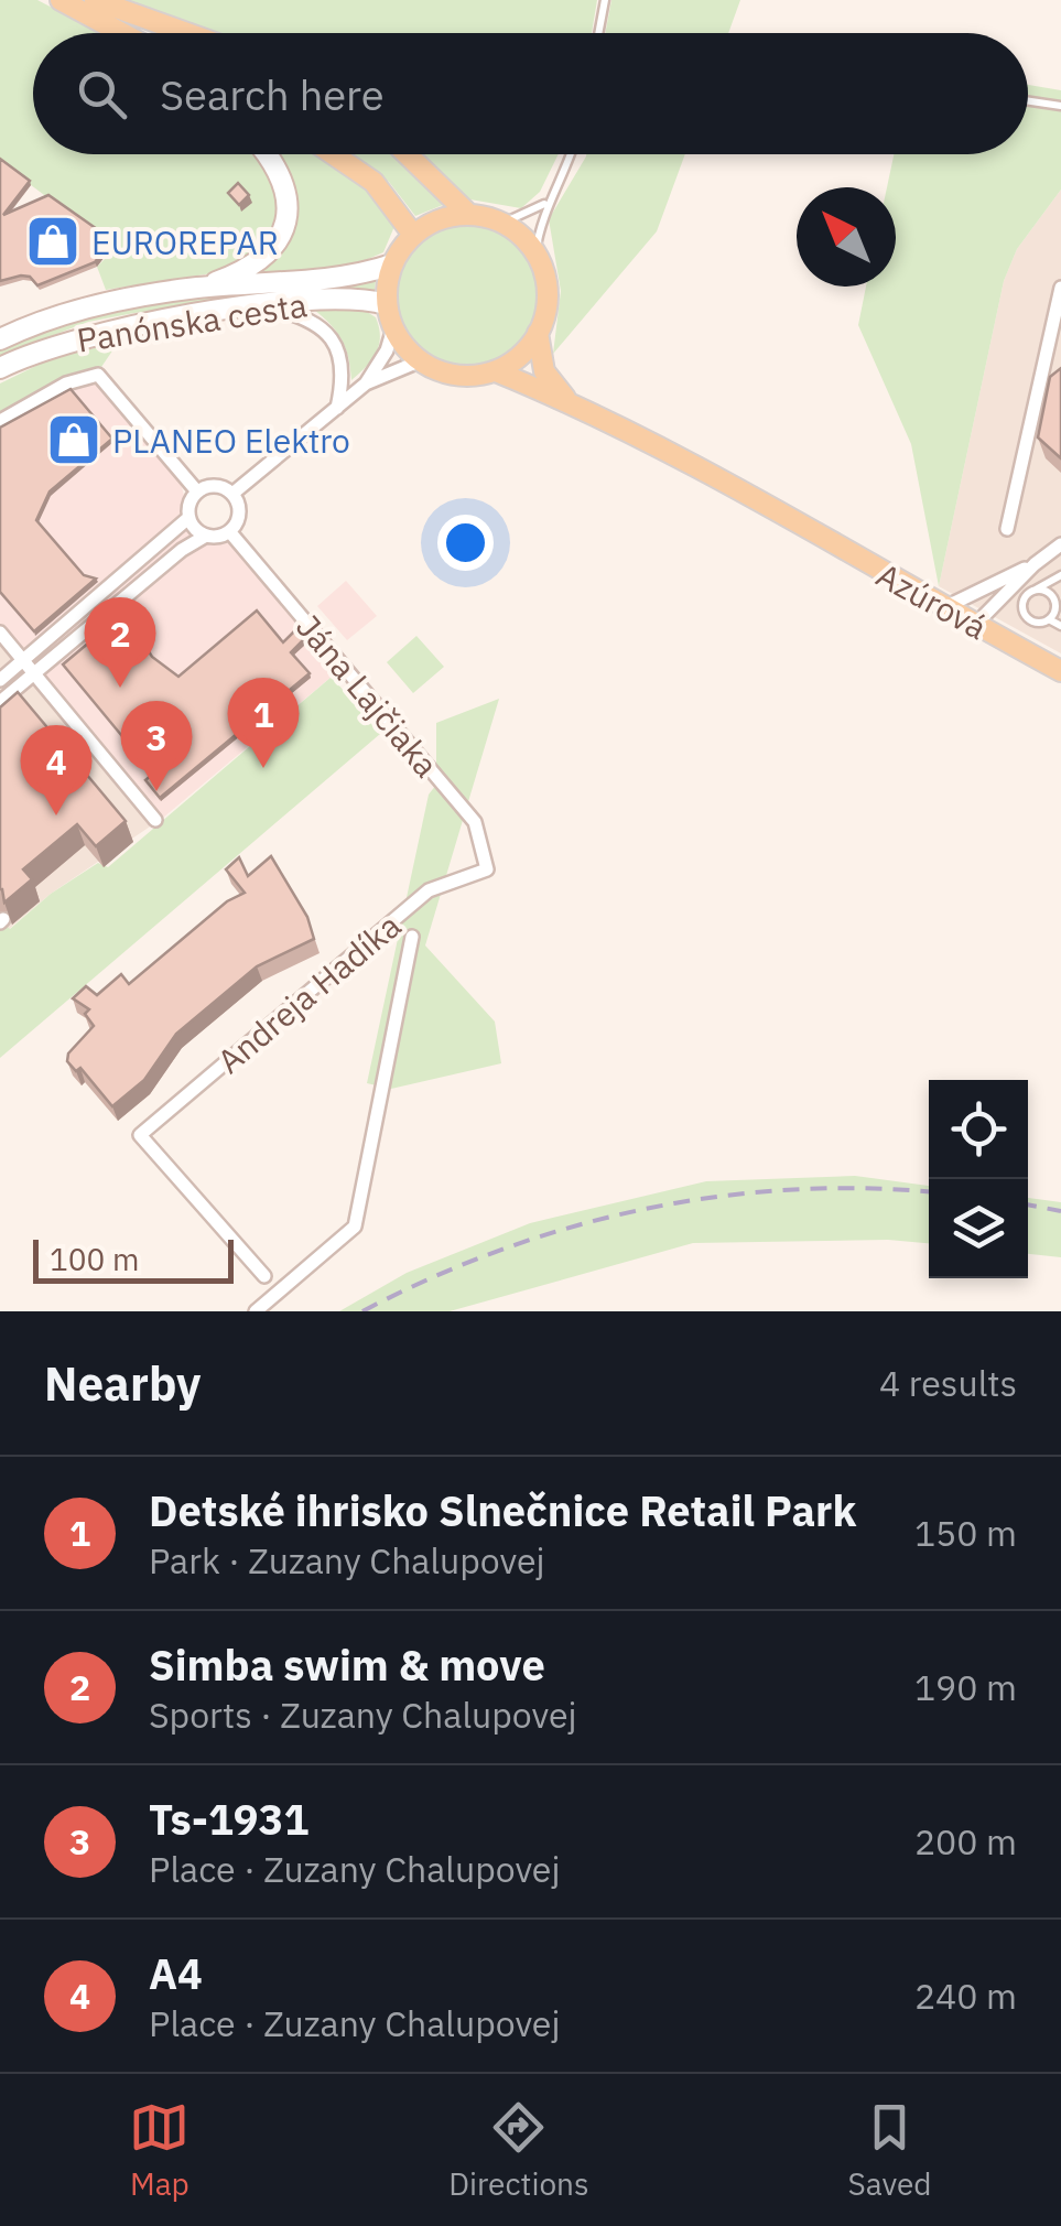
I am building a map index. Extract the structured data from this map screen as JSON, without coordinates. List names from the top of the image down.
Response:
{
  "streets": {
    "main road": ["Panónska cesta", "Azúrová"],
    "street": ["Jána Lajčiaka", "Andreja Hadíka"]
  },
  "crossings": [
    ["Panónska cesta", "Azúrová"],
    ["Jána Lajčiaka", "Andreja Hadíka"]
  ],
  "places": {
    "shop": ["EUROREPAR", "PLANEO Elektro"]
  },
  "scale_bar": "100 m",
  "north": "top left",
  "page": {
    "search": "Search here",
    "pins": [
      "2",
      "1",
      "3",
      "4"
    ],
    "scale": "100 m",
    "heading": ["Nearby", "4 results"],
    "list": [
      {
        "mark": "1",
        "name": "Detské ihrisko Slnečnice Retail Park",
        "note": "Park · Zuzany Chalupovej",
        "value": "150 m"
      },
      {
        "mark": "2",
        "name": "Simba swim & move",
        "note": "Sports · Zuzany Chalupovej",
        "value": "190 m"
      },
      {
        "mark": "3",
        "name": "Ts-1931",
        "note": "Place · Zuzany Chalupovej",
        "value": "200 m"
      },
      {
        "mark": "4",
        "name": "A4",
        "note": "Place · Zuzany Chalupovej",
        "value": "240 m"
      }
    ],
    "nav": ["Map", "Directions", "Saved"]
  }
}
